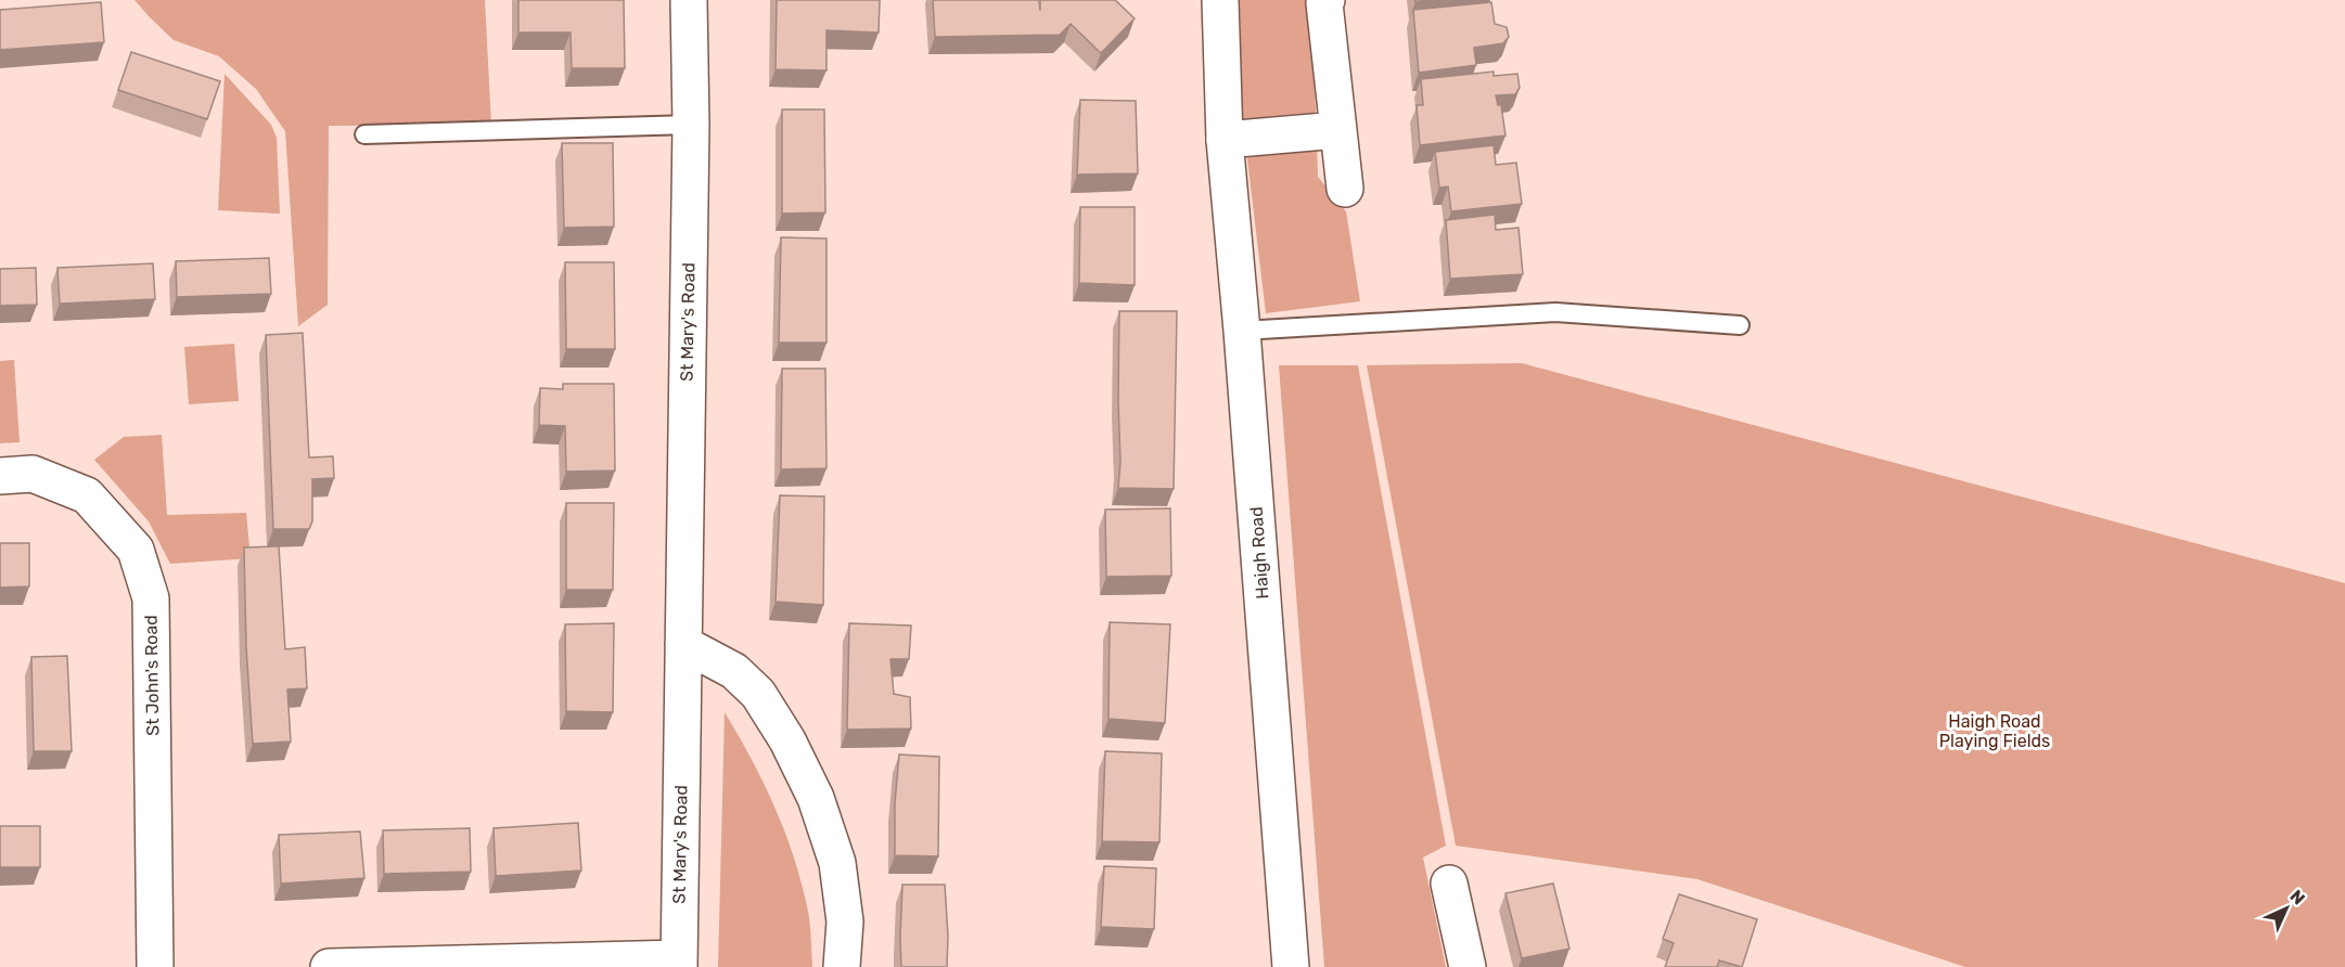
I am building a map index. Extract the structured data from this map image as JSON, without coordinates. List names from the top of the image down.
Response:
{
  "streets": {
    "street": ["St Mary's Road", "Haigh Road", "St John's Road"]
  },
  "parks": ["Haigh Road Playing Fields"],
  "north": "top right"
}
